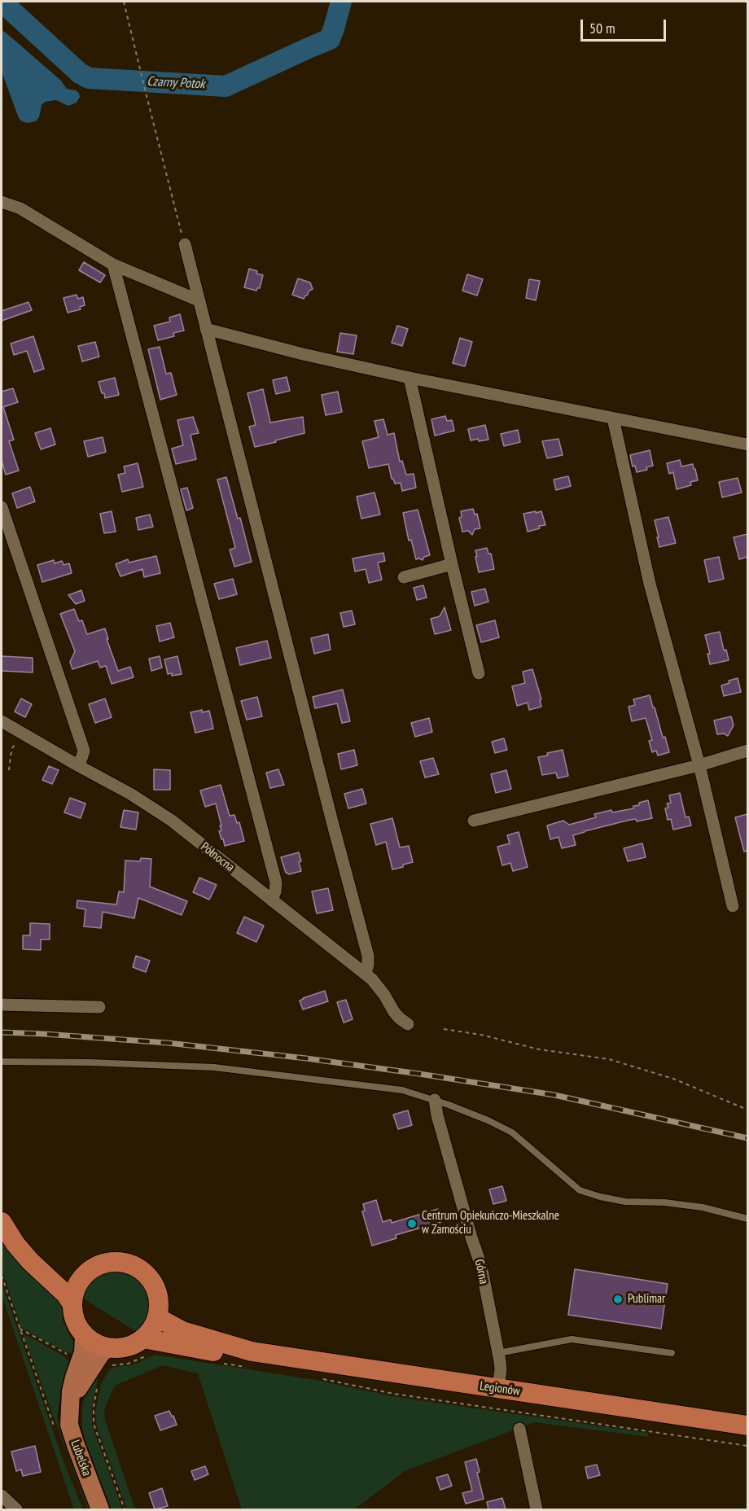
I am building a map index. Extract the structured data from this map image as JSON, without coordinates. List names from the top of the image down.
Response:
{
  "streets": {
    "highway": ["Legionów"],
    "main road": ["Lubelska"],
    "street": ["Północna", "Górna"]
  },
  "crossings": [
    ["Górna", "Legionów"],
    ["Legionów", "Lubelska"]
  ],
  "water": ["Czarny Potok"],
  "places": ["Centrum Opiekuńczo-Mieszkalne w Zamościu", "Publimar"],
  "scale_bar": "50 m"
}
